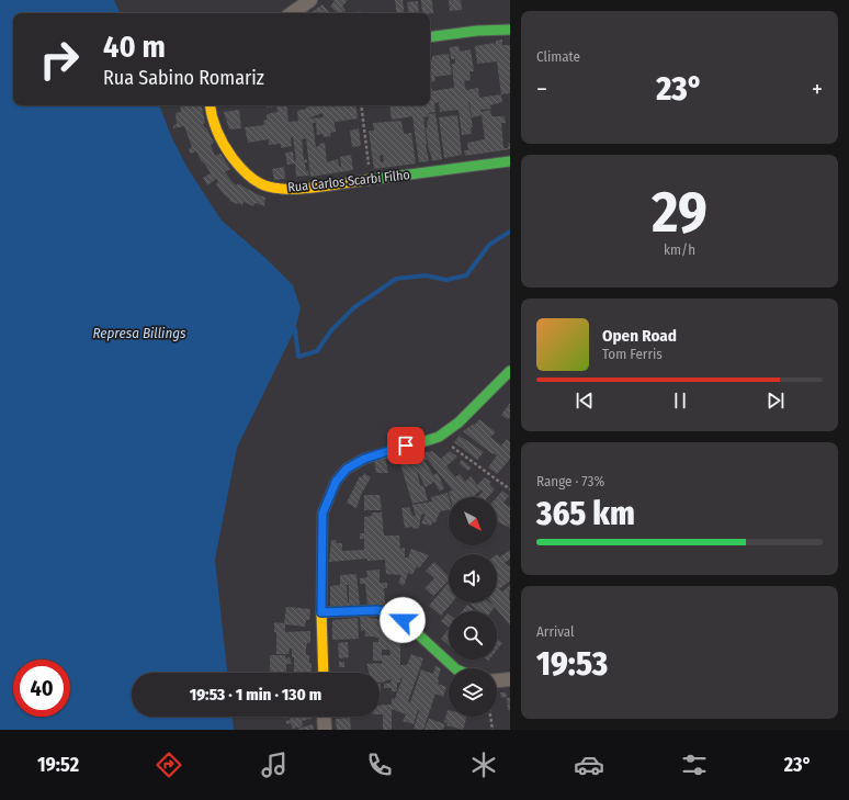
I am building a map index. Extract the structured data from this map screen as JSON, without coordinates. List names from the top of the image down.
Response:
{
  "streets": {
    "street": ["Rua Carlos Scarbi Filho"]
  },
  "water": ["Represa Billings"],
  "north": "bottom right",
  "page": {
    "tile": [
      "Climate",
      ["29", "km/h"],
      ["Range · 73%", "365 km"],
      ["Arrival", "19:53"]
    ],
    "turn": ["40 m", "Rua Sabino Romariz"],
    "heat": ["−", "23°", "+"],
    "song": ["Open Road", "Tom Ferris"],
    "limit": "40",
    "trip": "19:53 · 1 min · 130 m",
    "tabs": ["19:52", "23°"]
  }
}
